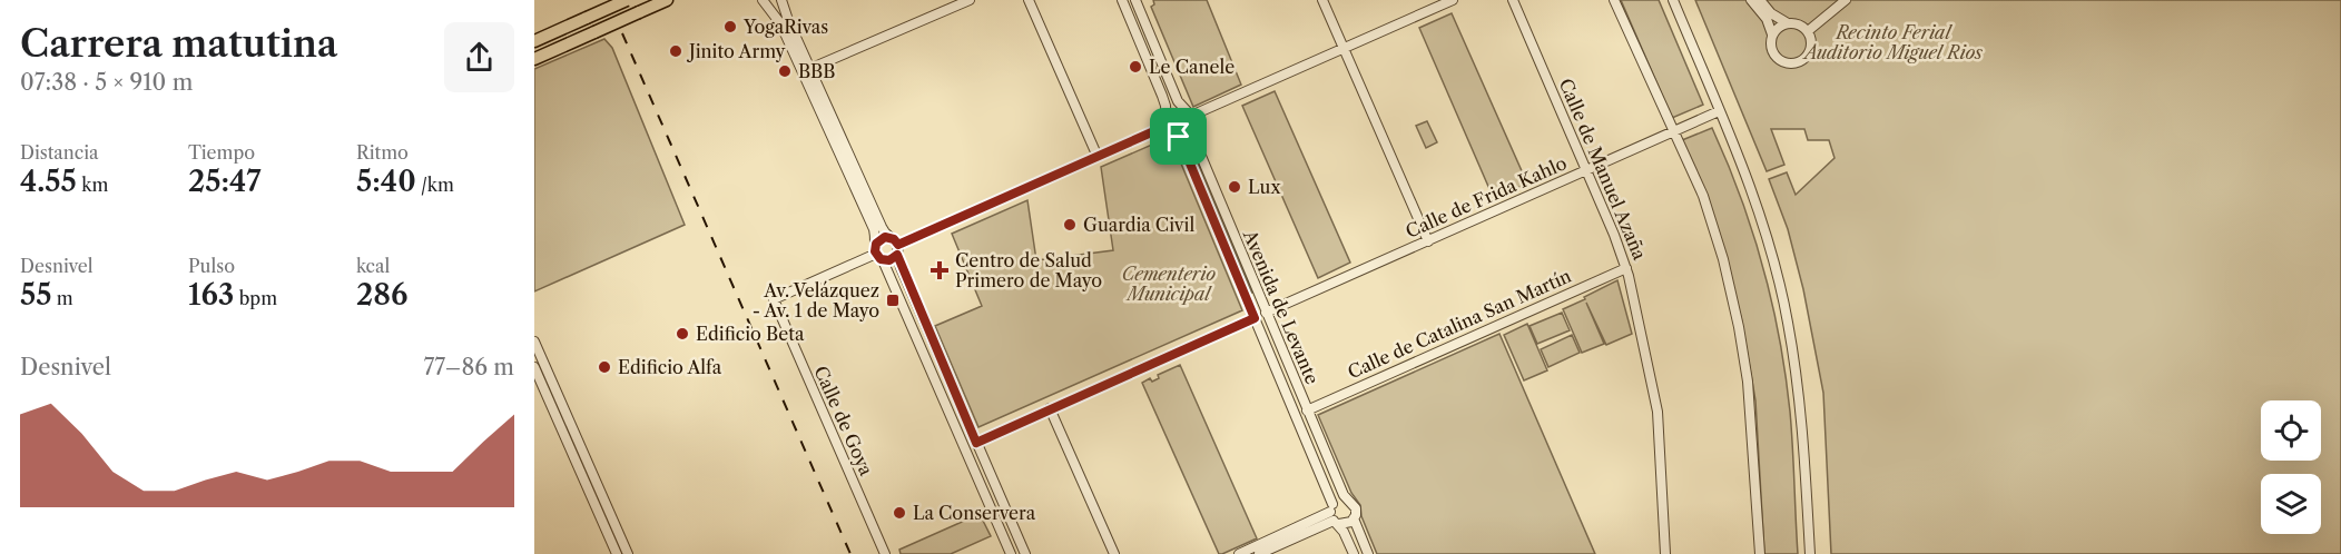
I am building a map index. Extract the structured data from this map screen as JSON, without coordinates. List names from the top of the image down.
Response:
{
  "streets": {
    "street": [
      "Calle de Manuel Azaña",
      "Calle de Frida Kahlo",
      "Avenida de Levante",
      "Calle de Catalina San Martín",
      "Calle de Goya"
    ]
  },
  "crossings": [
    ["Calle de Manuel Azaña", "Calle de Frida Kahlo"],
    ["Calle de Manuel Azaña", "Calle de Catalina San Martín"],
    ["Calle de Frida Kahlo", "Avenida de Levante"],
    ["Avenida de Levante", "Calle de Catalina San Martín"]
  ],
  "parks": ["Recinto Ferial Auditorio Miguel Rios", "Cementerio Municipal"],
  "places": {
    "other": [
      "YogaRivas",
      "Jinito Army",
      "Le Canele",
      "BBB",
      "Lux",
      "Guardia Civil",
      "Edificio Beta",
      "Edificio Alfa",
      "La Conservera"
    ],
    "health": ["Centro de Salud Primero de Mayo"],
    "transit": ["Av. Velázquez - Av. 1 de Mayo"]
  },
  "page": {
    "heading": ["Carrera matutina", "07:38 · 5 × 910 m"],
    "stats": [
      ["Distancia", "4.55 km"],
      ["Tiempo", "25:47"],
      ["Ritmo", "5:40 /km"],
      ["Desnivel", "55 m"],
      ["Pulso", "163 bpm"],
      ["kcal", "286"]
    ],
    "chart": ["Desnivel", "77–86 m"]
  }
}
